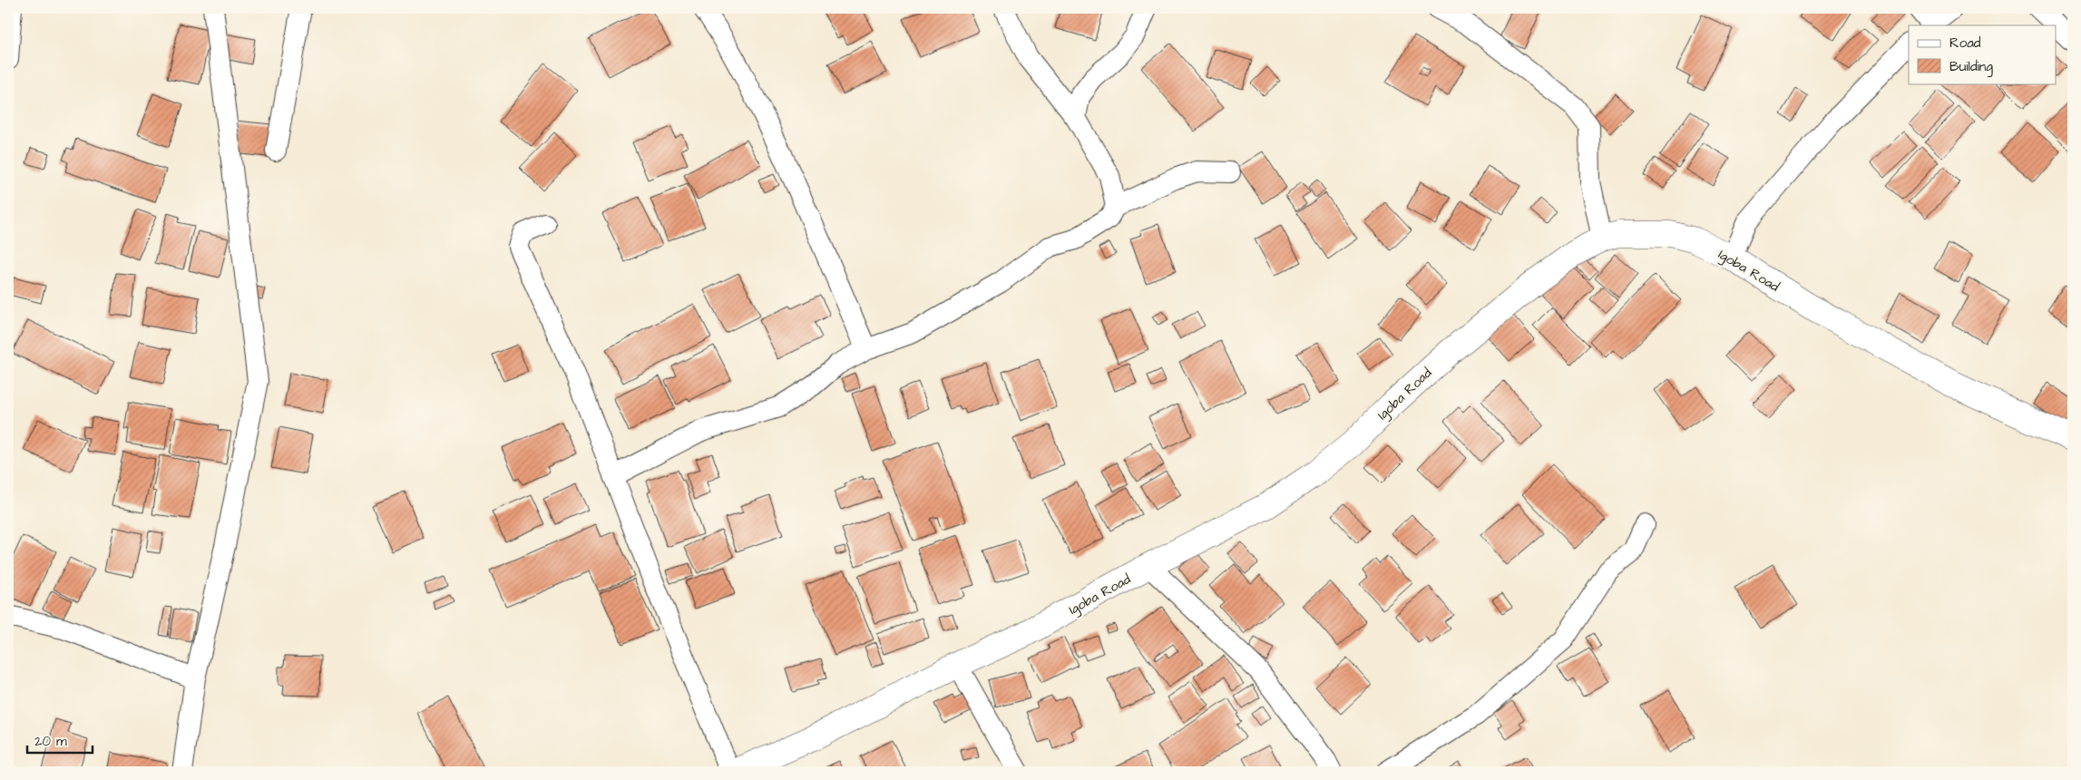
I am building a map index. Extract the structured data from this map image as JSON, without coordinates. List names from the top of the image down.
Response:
{
  "streets": {
    "street": ["Igoba Road"]
  },
  "legend": ["Road", "Building"],
  "scale_bar": "20 m"
}
